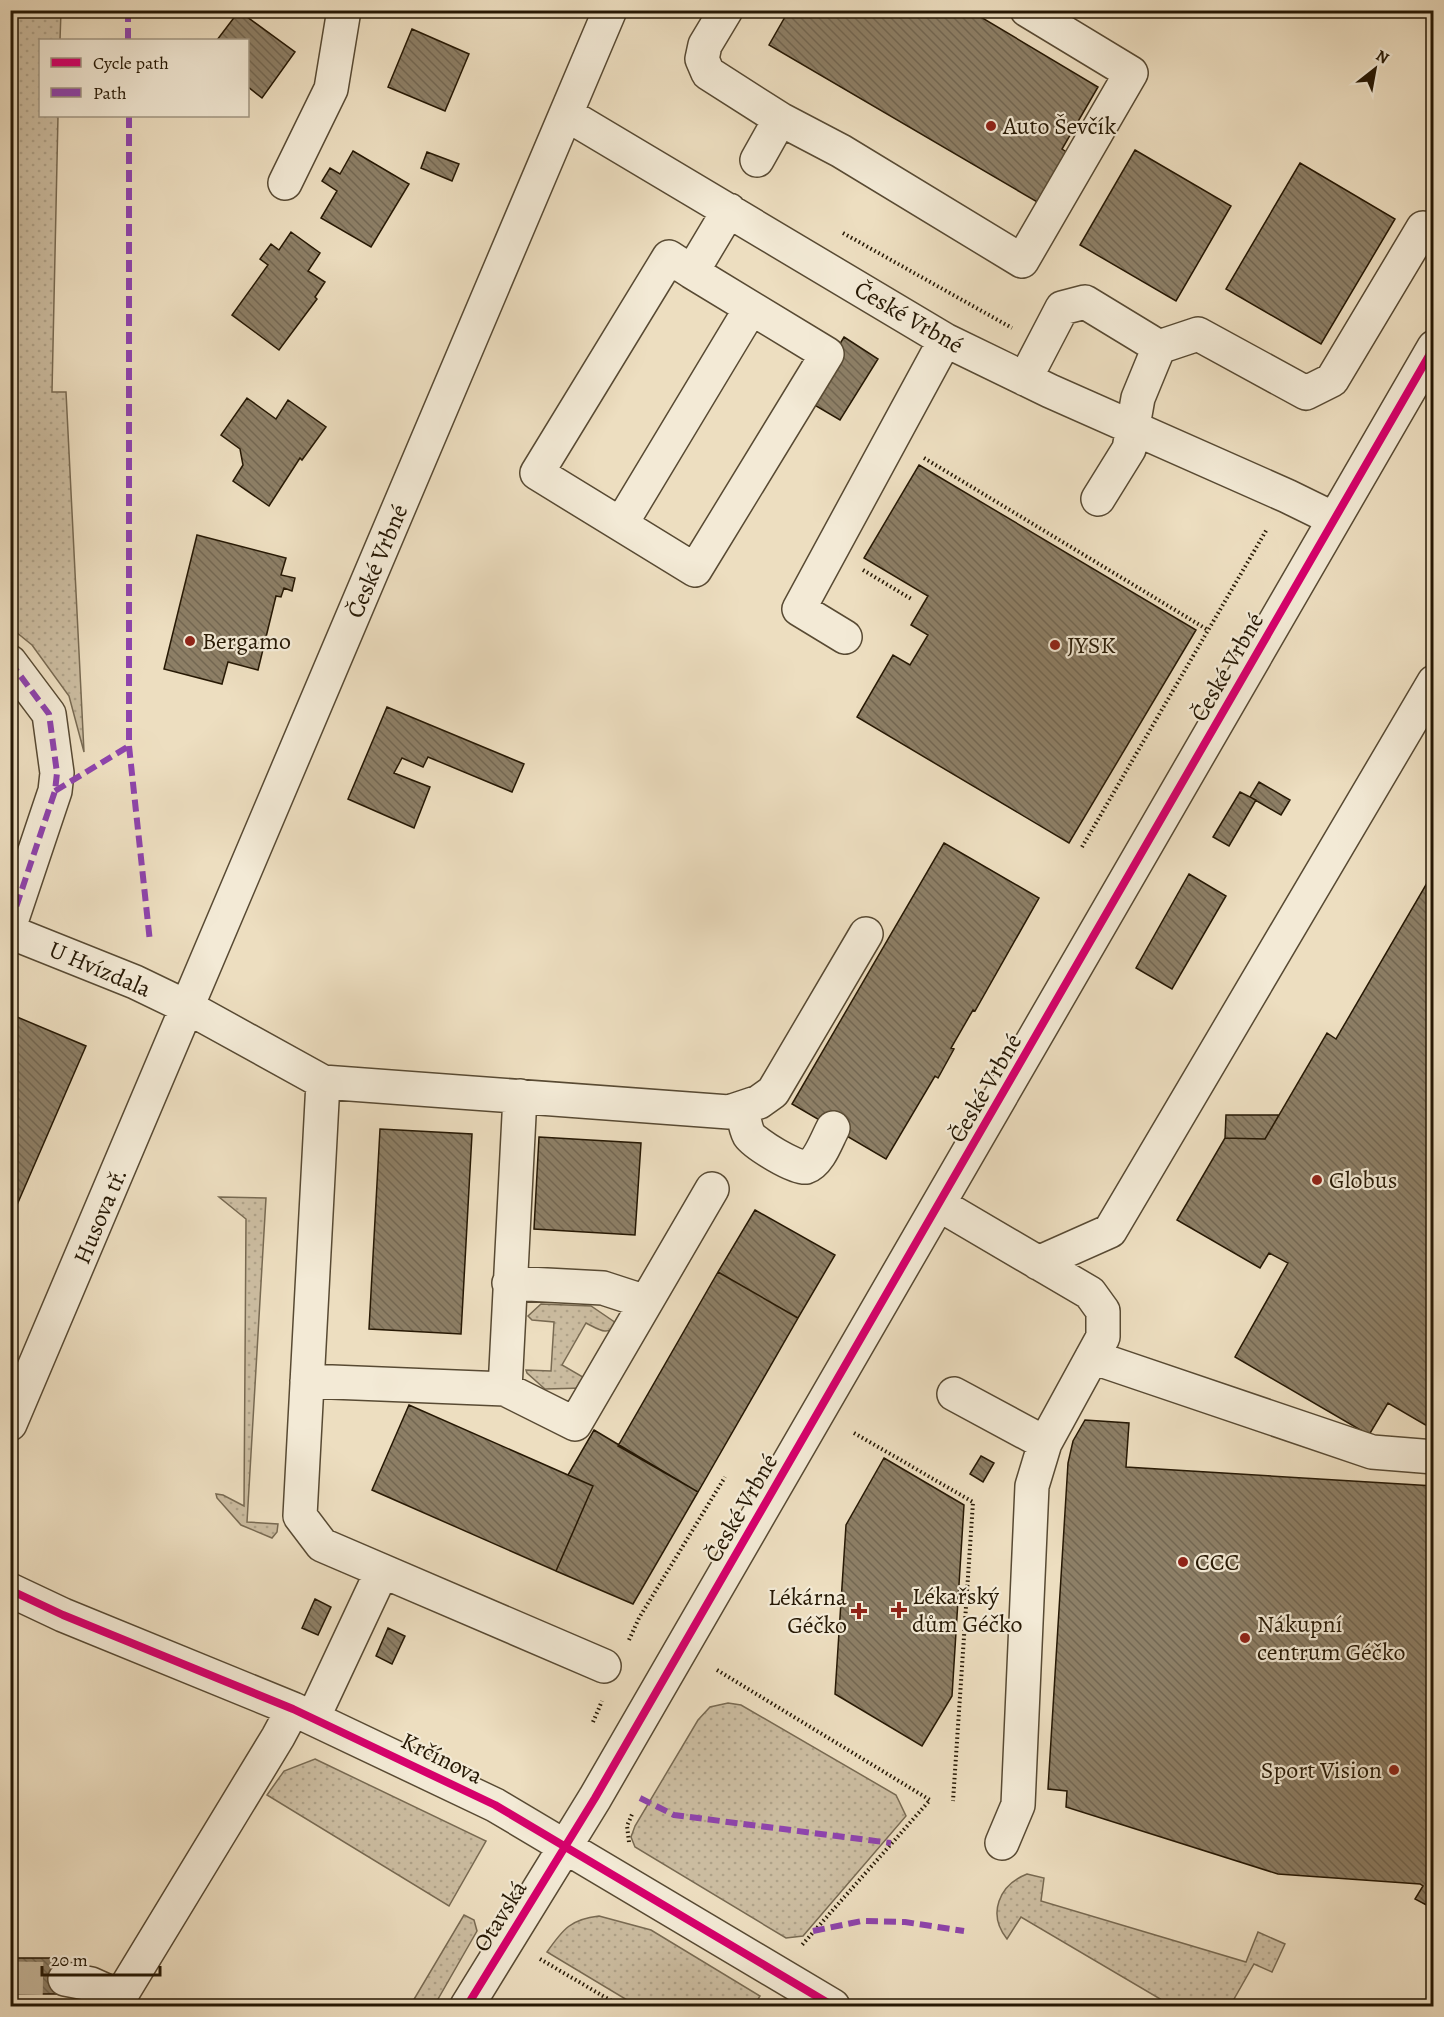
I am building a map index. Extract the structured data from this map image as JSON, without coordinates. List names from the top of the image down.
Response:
{
  "streets": {
    "street": [
      "České Vrbné",
      "U Hvízdala",
      "Husova tř.",
      "Krčínova",
      "Otavská"
    ]
  },
  "crossings": [
    ["České Vrbné", "U Hvízdala"],
    ["České Vrbné", "Husova tř."],
    ["České Vrbné", "Krčínova"],
    ["České Vrbné", "Otavská"],
    ["U Hvízdala", "Husova tř."],
    ["Krčínova", "Otavská"]
  ],
  "places": {
    "other": [
      "Auto Ševčík",
      "Bergamo",
      "JYSK",
      "Globus",
      "CCC",
      "Nákupní centrum Géčko",
      "Sport Vision"
    ],
    "health": ["Lékařský dům Géčko", "Lékárna Géčko"]
  },
  "legend": ["Cycle path", "Path"],
  "scale_bar": "20 m",
  "north": "top right"
}
